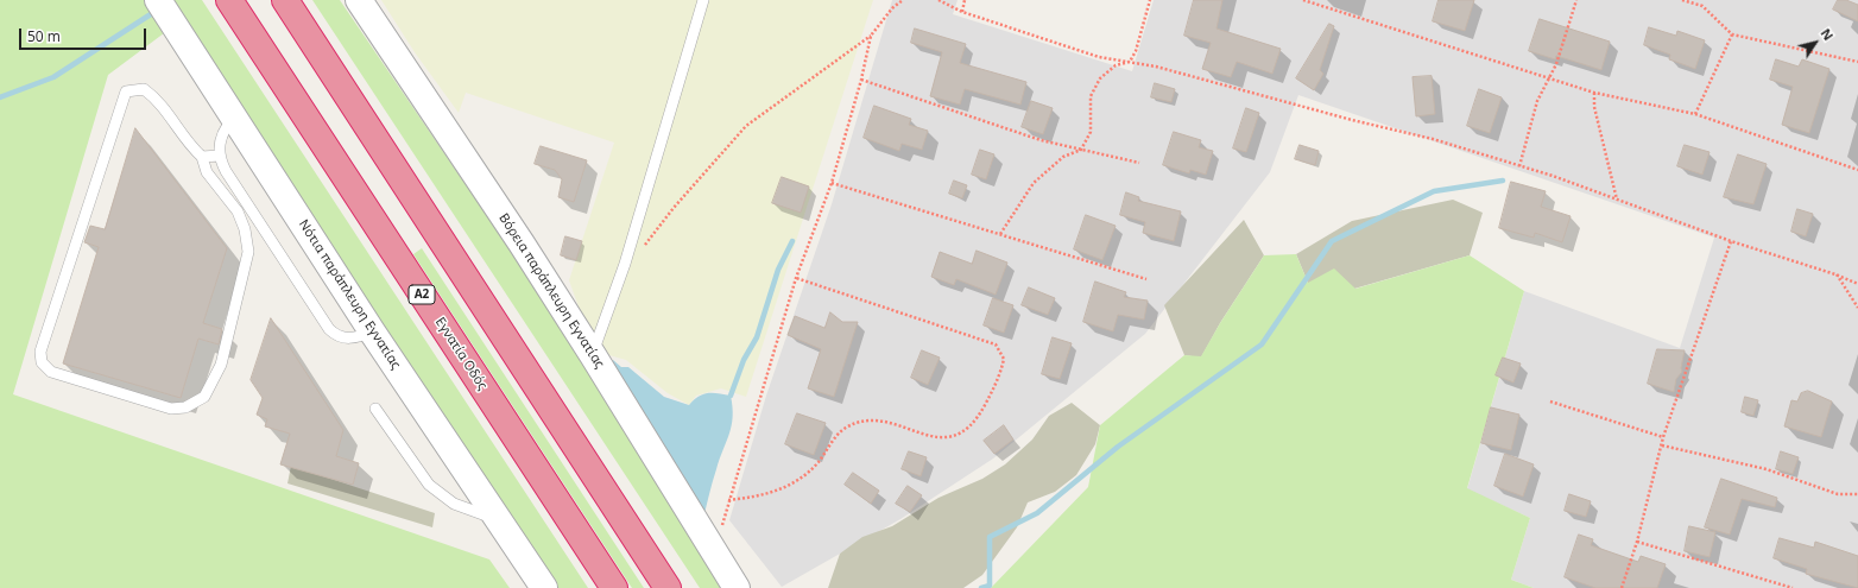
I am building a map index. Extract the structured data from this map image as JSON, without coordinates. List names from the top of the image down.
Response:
{
  "streets": {
    "highway": ["Α2", "Εγνατία Οδός"],
    "street": ["Βόρεια παράπλευρη Εγνατίας", "Νότια παράπλευρη Εγνατίας"]
  },
  "scale_bar": "50 m",
  "north": "top right"
}
